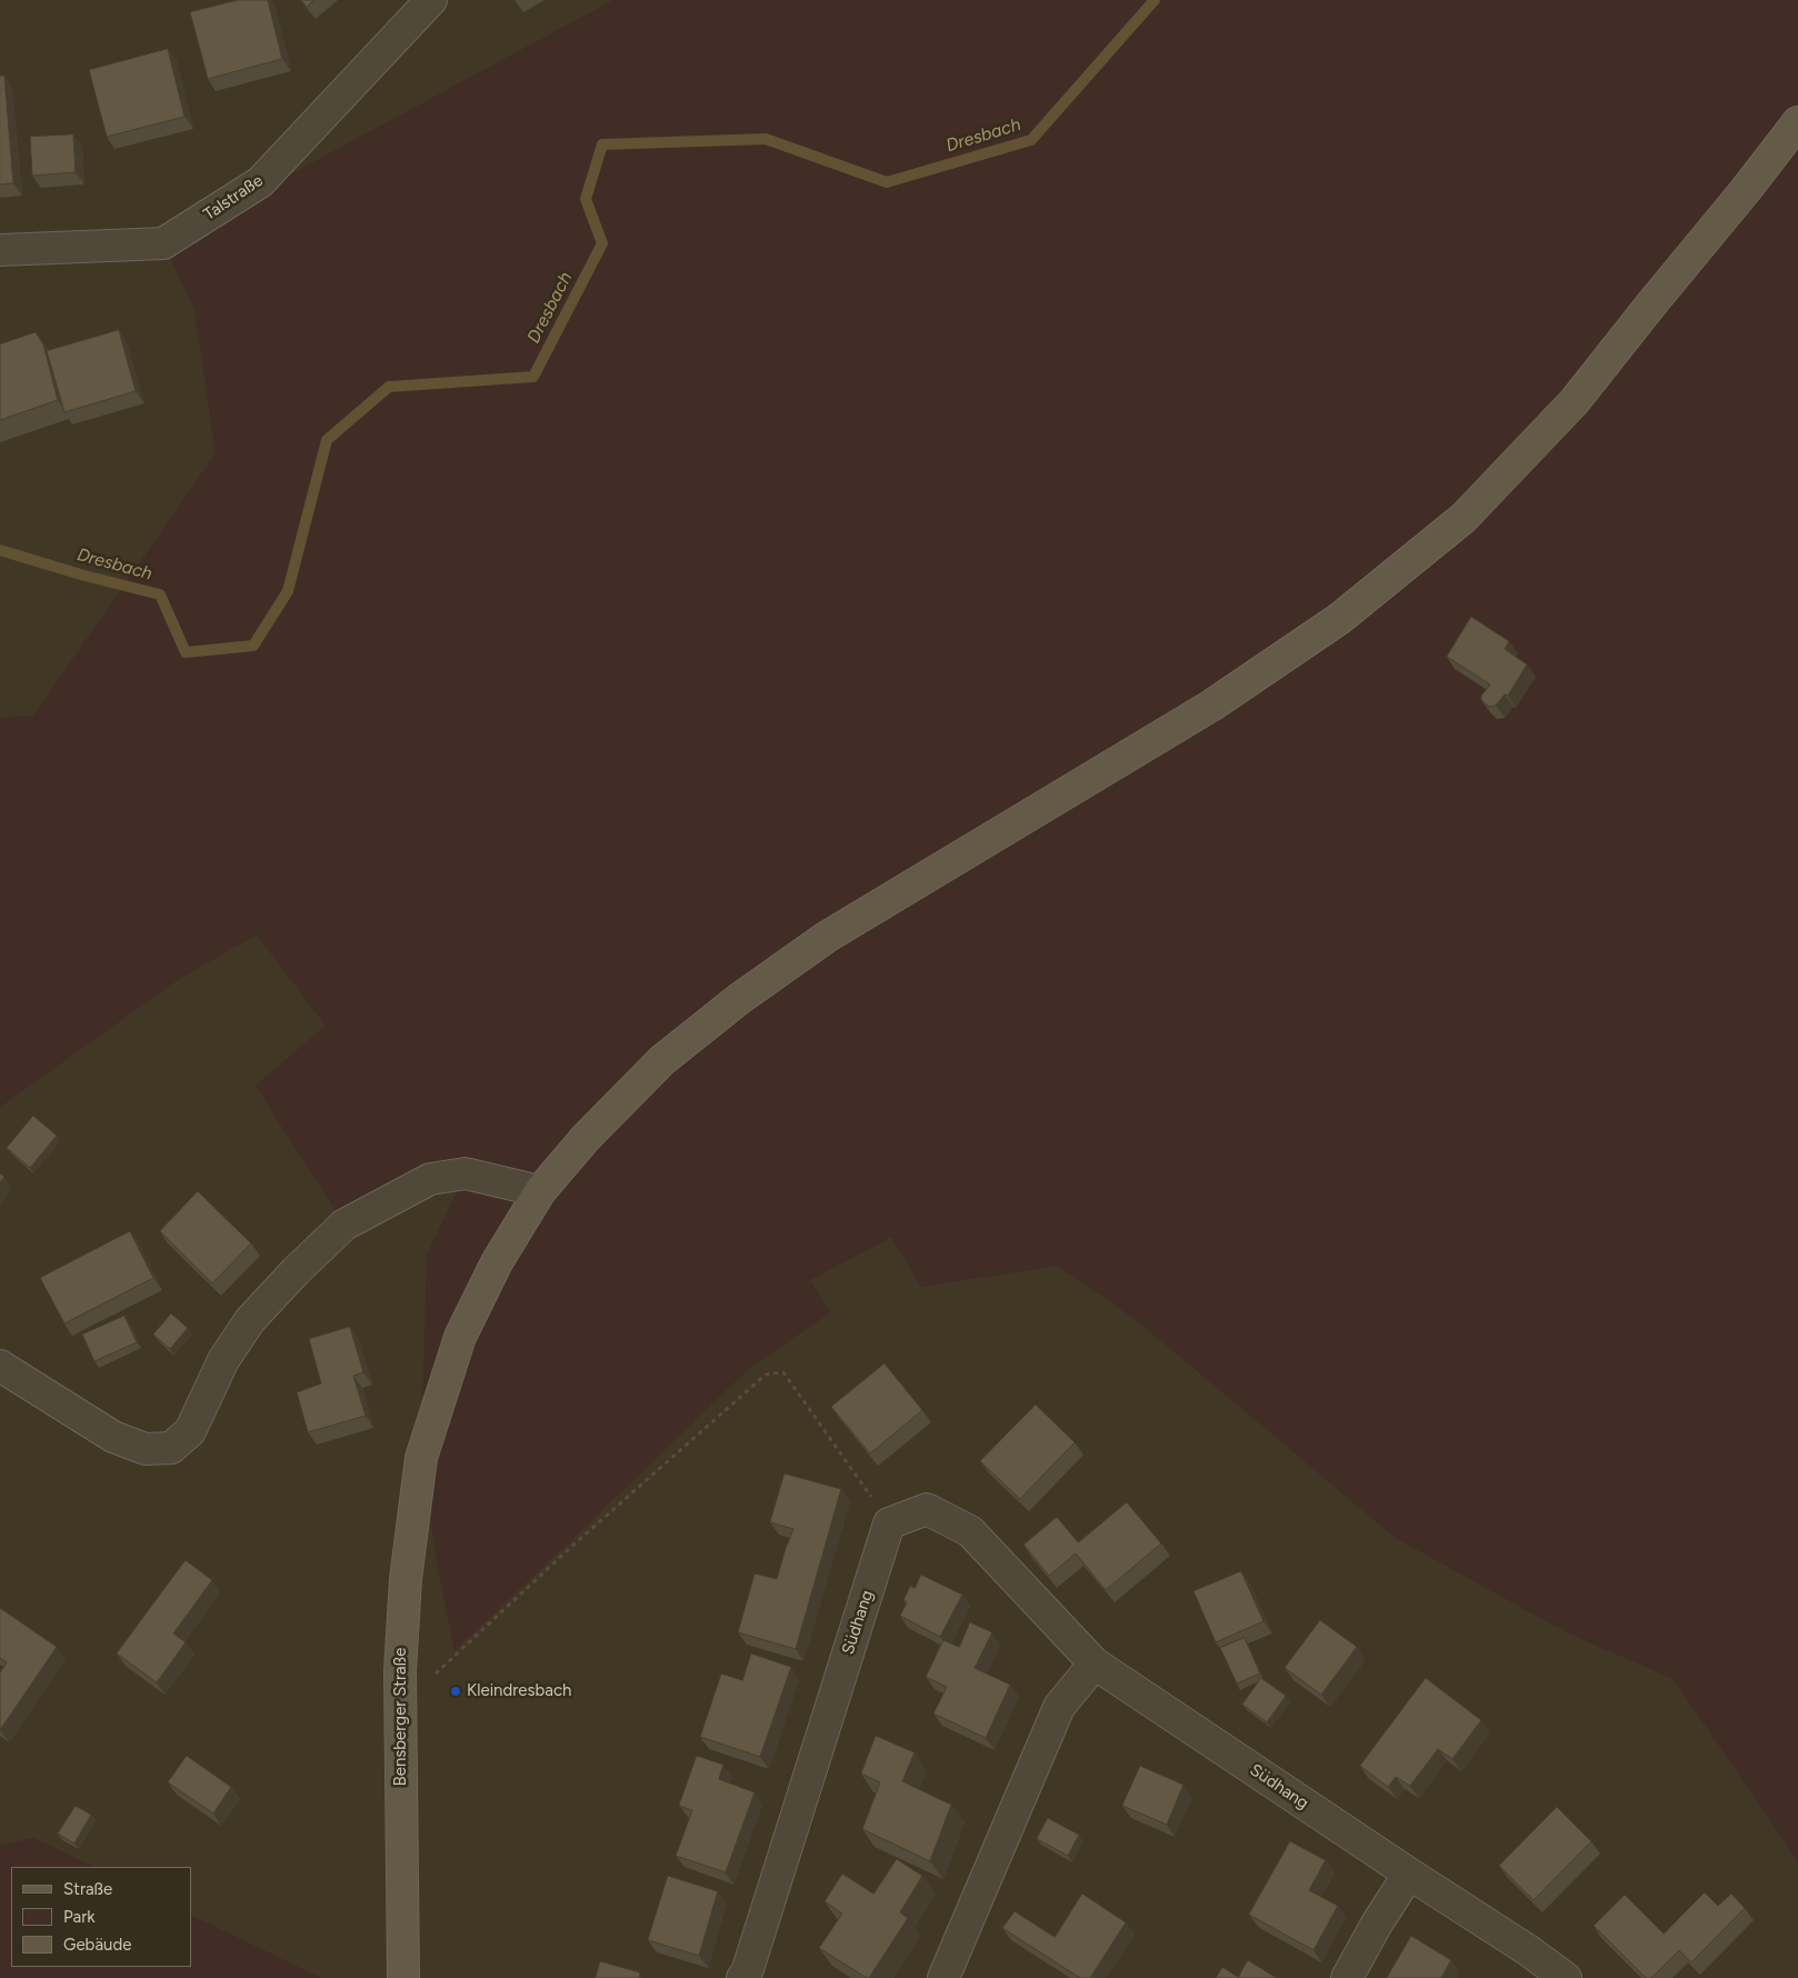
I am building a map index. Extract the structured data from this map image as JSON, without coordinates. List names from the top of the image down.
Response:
{
  "streets": {
    "main road": ["Bensberger Straße"],
    "street": ["Talstraße", "Südhang"]
  },
  "water": ["Dresbach"],
  "places": ["Kleindresbach"],
  "legend": ["Straße", "Park", "Gebäude"]
}
